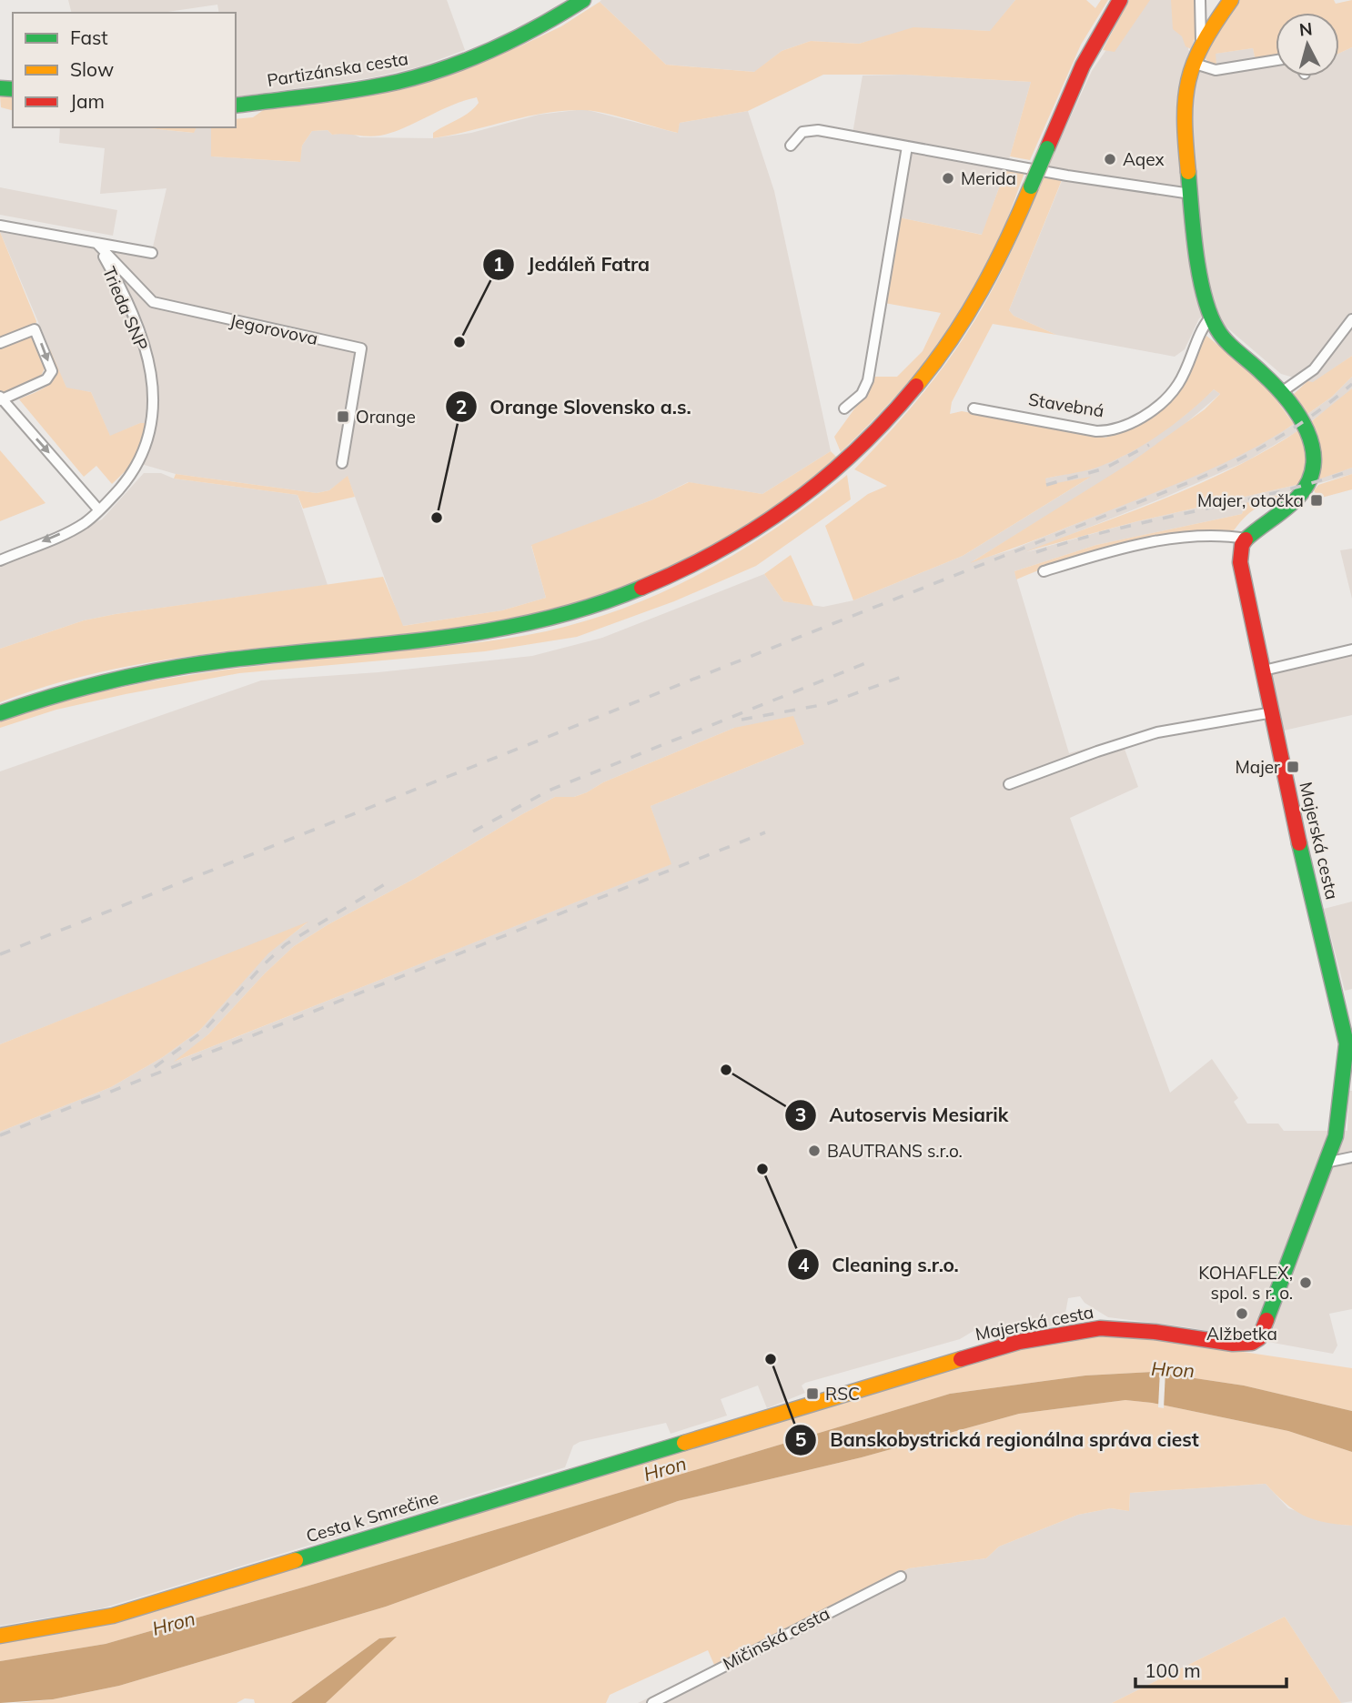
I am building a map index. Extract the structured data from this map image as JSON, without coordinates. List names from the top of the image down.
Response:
{
  "streets": {
    "street": [
      "Partizánska cesta",
      "Trieda SNP",
      "Jegorovova",
      "Stavebná",
      "Majerská cesta",
      "Cesta k Smrečine",
      "Mičinská cesta"
    ]
  },
  "crossings": [
    ["Trieda SNP", "Jegorovova"],
    ["Majerská cesta", "Cesta k Smrečine"]
  ],
  "water": ["Hron"],
  "places": {
    "other": [
      "Aqex",
      "Merida",
      "Jedáleň Fatra",
      "Orange Slovensko a.s.",
      "Autoservis Mesiarik",
      "BAUTRANS s.r.o.",
      "Cleaning s.r.o.",
      "KOHAFLEX, spol. s r. o.",
      "Alžbetka",
      "Banskobystrická regionálna správa ciest"
    ],
    "transit": [
      "Orange",
      "Majer, otočka",
      "Majer",
      "RSC"
    ]
  },
  "legend": ["Fast", "Slow", "Jam"],
  "scale_bar": "100 m",
  "north": "top"
}
